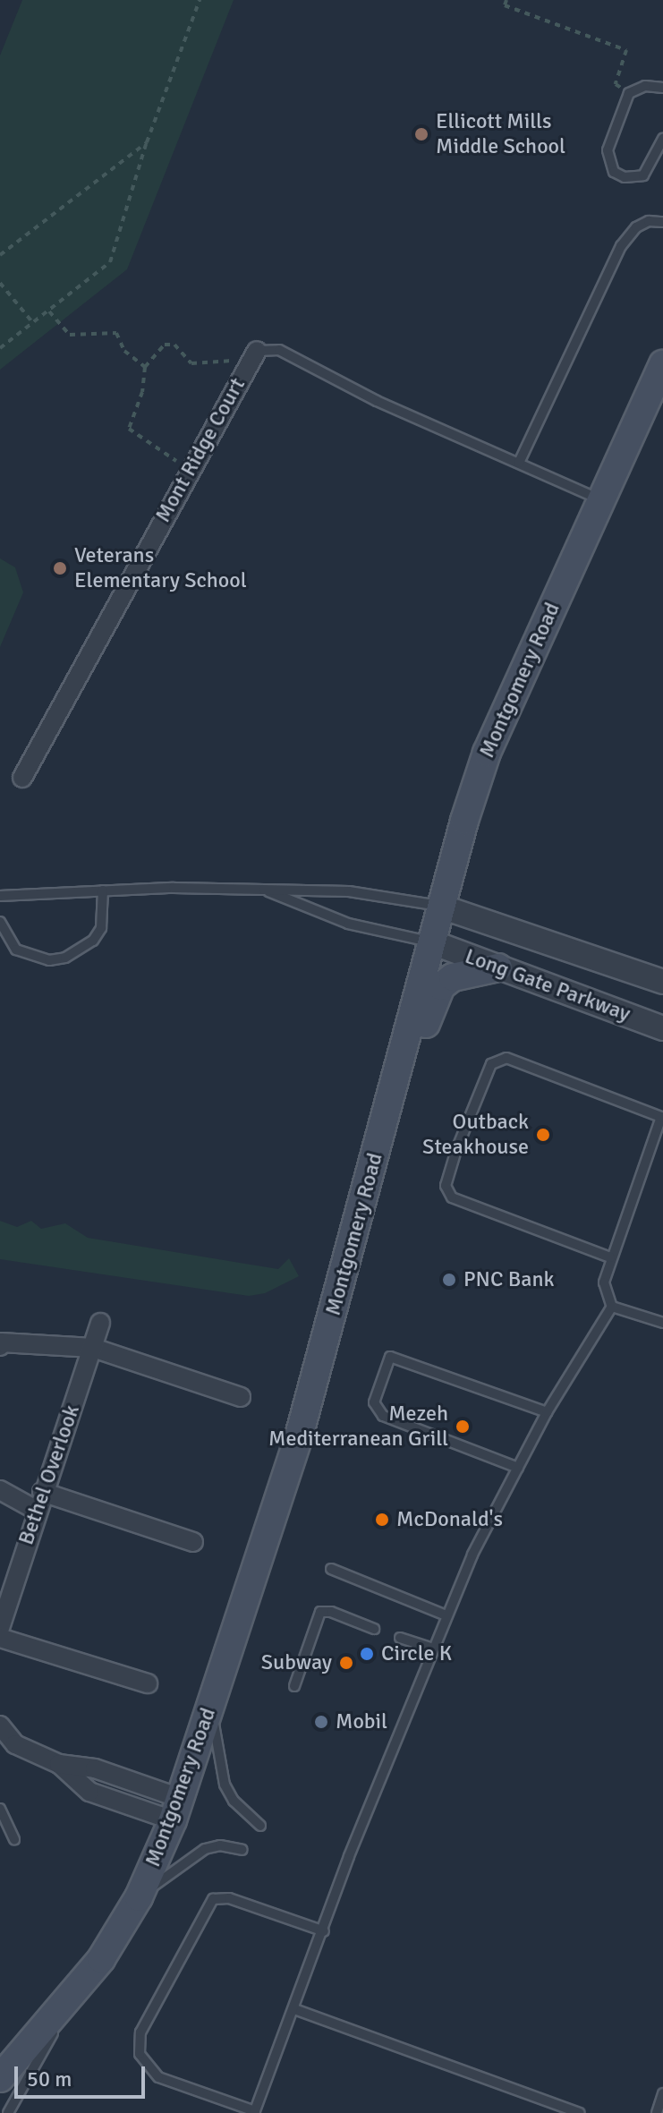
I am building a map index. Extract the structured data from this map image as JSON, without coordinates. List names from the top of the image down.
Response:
{
  "streets": {
    "main road": ["Montgomery Road"],
    "street": ["Mont Ridge Court", "Long Gate Parkway", "Bethel Overlook"]
  },
  "crossings": [
    ["Montgomery Road", "Long Gate Parkway"]
  ],
  "places": [
    "Ellicott Mills Middle School",
    "Veterans Elementary School",
    "Outback Steakhouse",
    "PNC Bank",
    "Mezeh Mediterranean Grill",
    "McDonald's",
    "Circle K",
    "Subway",
    "Mobil"
  ],
  "scale_bar": "50 m"
}
